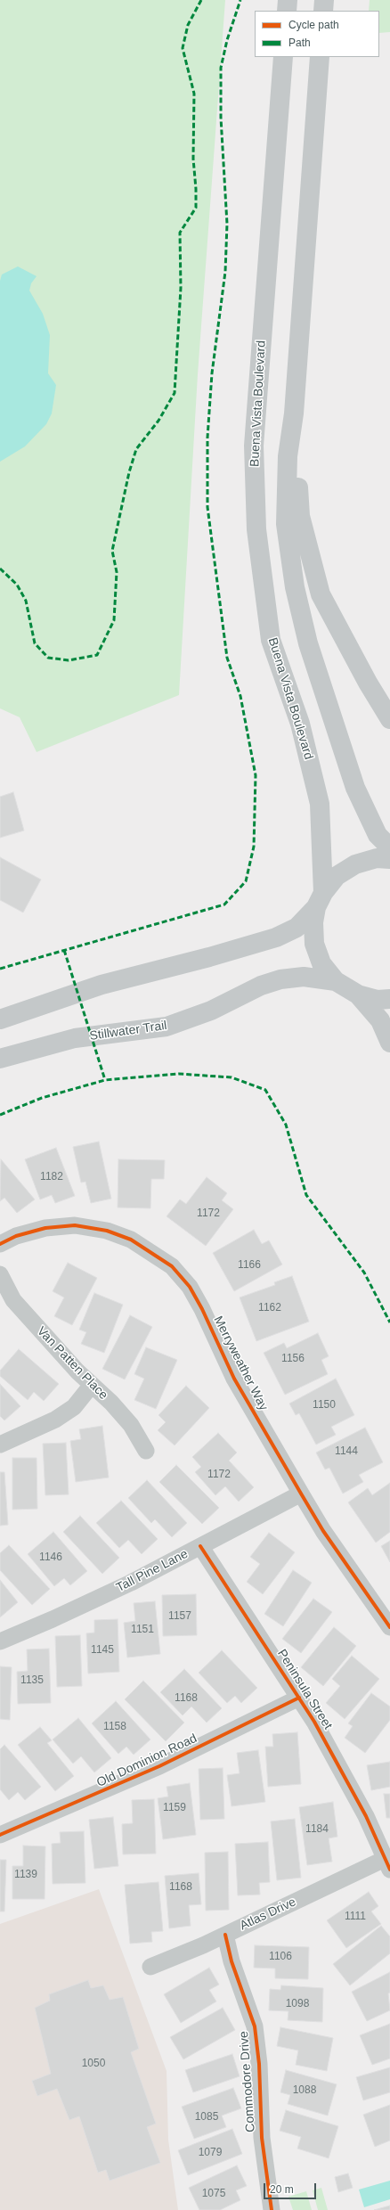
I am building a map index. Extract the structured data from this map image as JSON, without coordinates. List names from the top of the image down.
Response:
{
  "streets": {
    "main road": ["Buena Vista Boulevard", "Stillwater Trail"],
    "street": [
      "Van Patten Place",
      "Merryweather Way",
      "Tall Pine Lane",
      "Peninsula Street",
      "Old Dominion Road",
      "Atlas Drive",
      "Commodore Drive"
    ]
  },
  "crossings": [
    ["Buena Vista Boulevard", "Stillwater Trail"],
    ["Merryweather Way", "Tall Pine Lane"],
    ["Tall Pine Lane", "Peninsula Street"],
    ["Peninsula Street", "Old Dominion Road"],
    ["Peninsula Street", "Atlas Drive"],
    ["Atlas Drive", "Commodore Drive"]
  ],
  "house_numbers": [
    "1182",
    "1172",
    "1166",
    "1162",
    "1156",
    "1150",
    "1144",
    "1172",
    "1146",
    "1157",
    "1151",
    "1145",
    "1135",
    "1168",
    "1158",
    "1159",
    "1184",
    "1139",
    "1168",
    "1111",
    "1106",
    "1098",
    "1050",
    "1088",
    "1085",
    "1079",
    "1075"
  ],
  "legend": ["Cycle path", "Path"],
  "scale_bar": "20 m"
}
